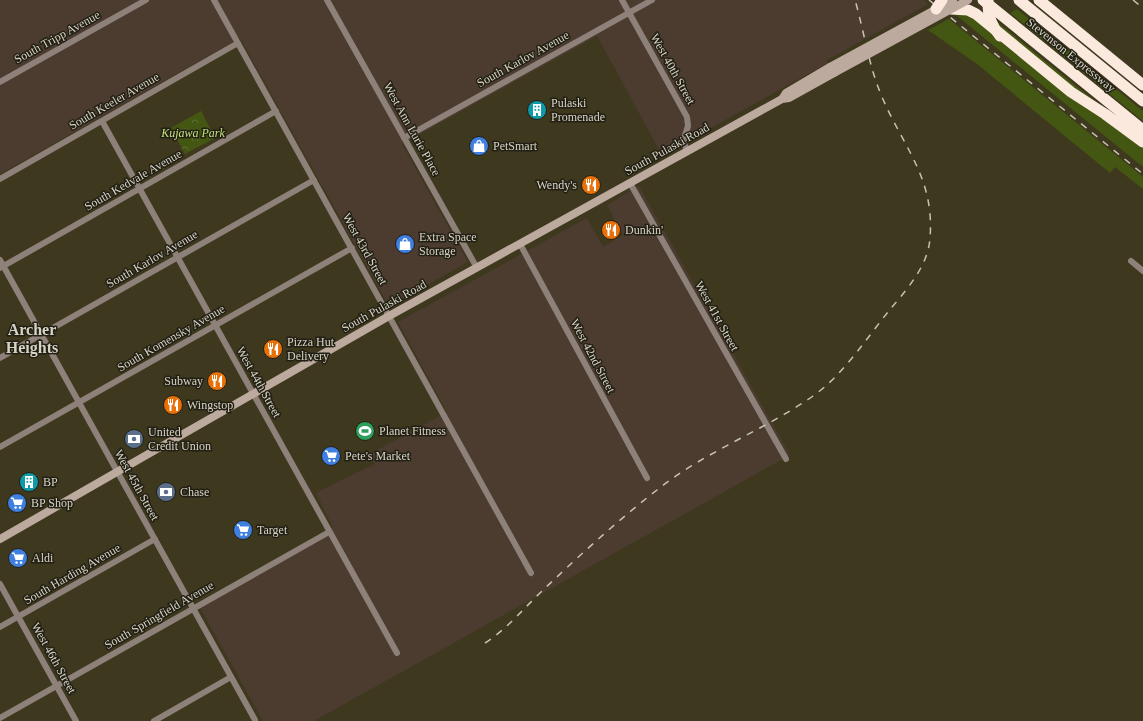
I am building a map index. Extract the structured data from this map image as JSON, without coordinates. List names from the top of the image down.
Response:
{
  "streets": {
    "highway": ["Stevenson Expressway"],
    "main road": ["South Pulaski Road"],
    "street": [
      "South Tripp Avenue",
      "South Karlov Avenue",
      "West 40th Street",
      "South Keeler Avenue",
      "West Ann Lurie Place",
      "South Kedvale Avenue",
      "West 43rd Street",
      "West 41st Street",
      "South Komensky Avenue",
      "West 42nd Street",
      "West 44th Street",
      "West 45th Street",
      "South Harding Avenue",
      "South Springfield Avenue",
      "West 46th Street"
    ]
  },
  "crossings": [
    ["South Karlov Avenue", "West 40th Street"],
    ["South Karlov Avenue", "West Ann Lurie Place"],
    ["South Karlov Avenue", "West 43rd Street"],
    ["South Karlov Avenue", "West 44th Street"],
    ["South Karlov Avenue", "West 45th Street"],
    ["West 40th Street", "South Pulaski Road"],
    ["South Keeler Avenue", "West 43rd Street"],
    ["South Keeler Avenue", "West 44th Street"],
    ["West Ann Lurie Place", "South Pulaski Road"],
    ["South Pulaski Road", "West 43rd Street"],
    ["South Pulaski Road", "West 41st Street"],
    ["South Pulaski Road", "West 42nd Street"],
    ["South Pulaski Road", "West 44th Street"],
    ["South Pulaski Road", "West 45th Street"],
    ["South Kedvale Avenue", "West 43rd Street"],
    ["South Kedvale Avenue", "West 44th Street"],
    ["South Kedvale Avenue", "West 45th Street"],
    ["West 43rd Street", "South Komensky Avenue"],
    ["South Komensky Avenue", "West 44th Street"],
    ["South Komensky Avenue", "West 45th Street"],
    ["West 44th Street", "South Springfield Avenue"],
    ["West 45th Street", "South Harding Avenue"],
    ["West 45th Street", "South Springfield Avenue"],
    ["South Harding Avenue", "West 46th Street"],
    ["South Springfield Avenue", "West 46th Street"]
  ],
  "districts": ["Archer Heights"],
  "parks": ["Kujawa Park"],
  "places": {
    "building": ["Pulaski Promenade", "BP"],
    "shop": ["PetSmart", "Extra Space Storage"],
    "restaurant": [
      "Wendy's",
      "Dunkin'",
      "Pizza Hut Delivery",
      "Subway",
      "Wingstop"
    ],
    "sports": ["Planet Fitness"],
    "bank": ["United Credit Union", "Chase"],
    "supermarket": [
      "Pete's Market",
      "BP Shop",
      "Target",
      "Aldi"
    ]
  }
}
